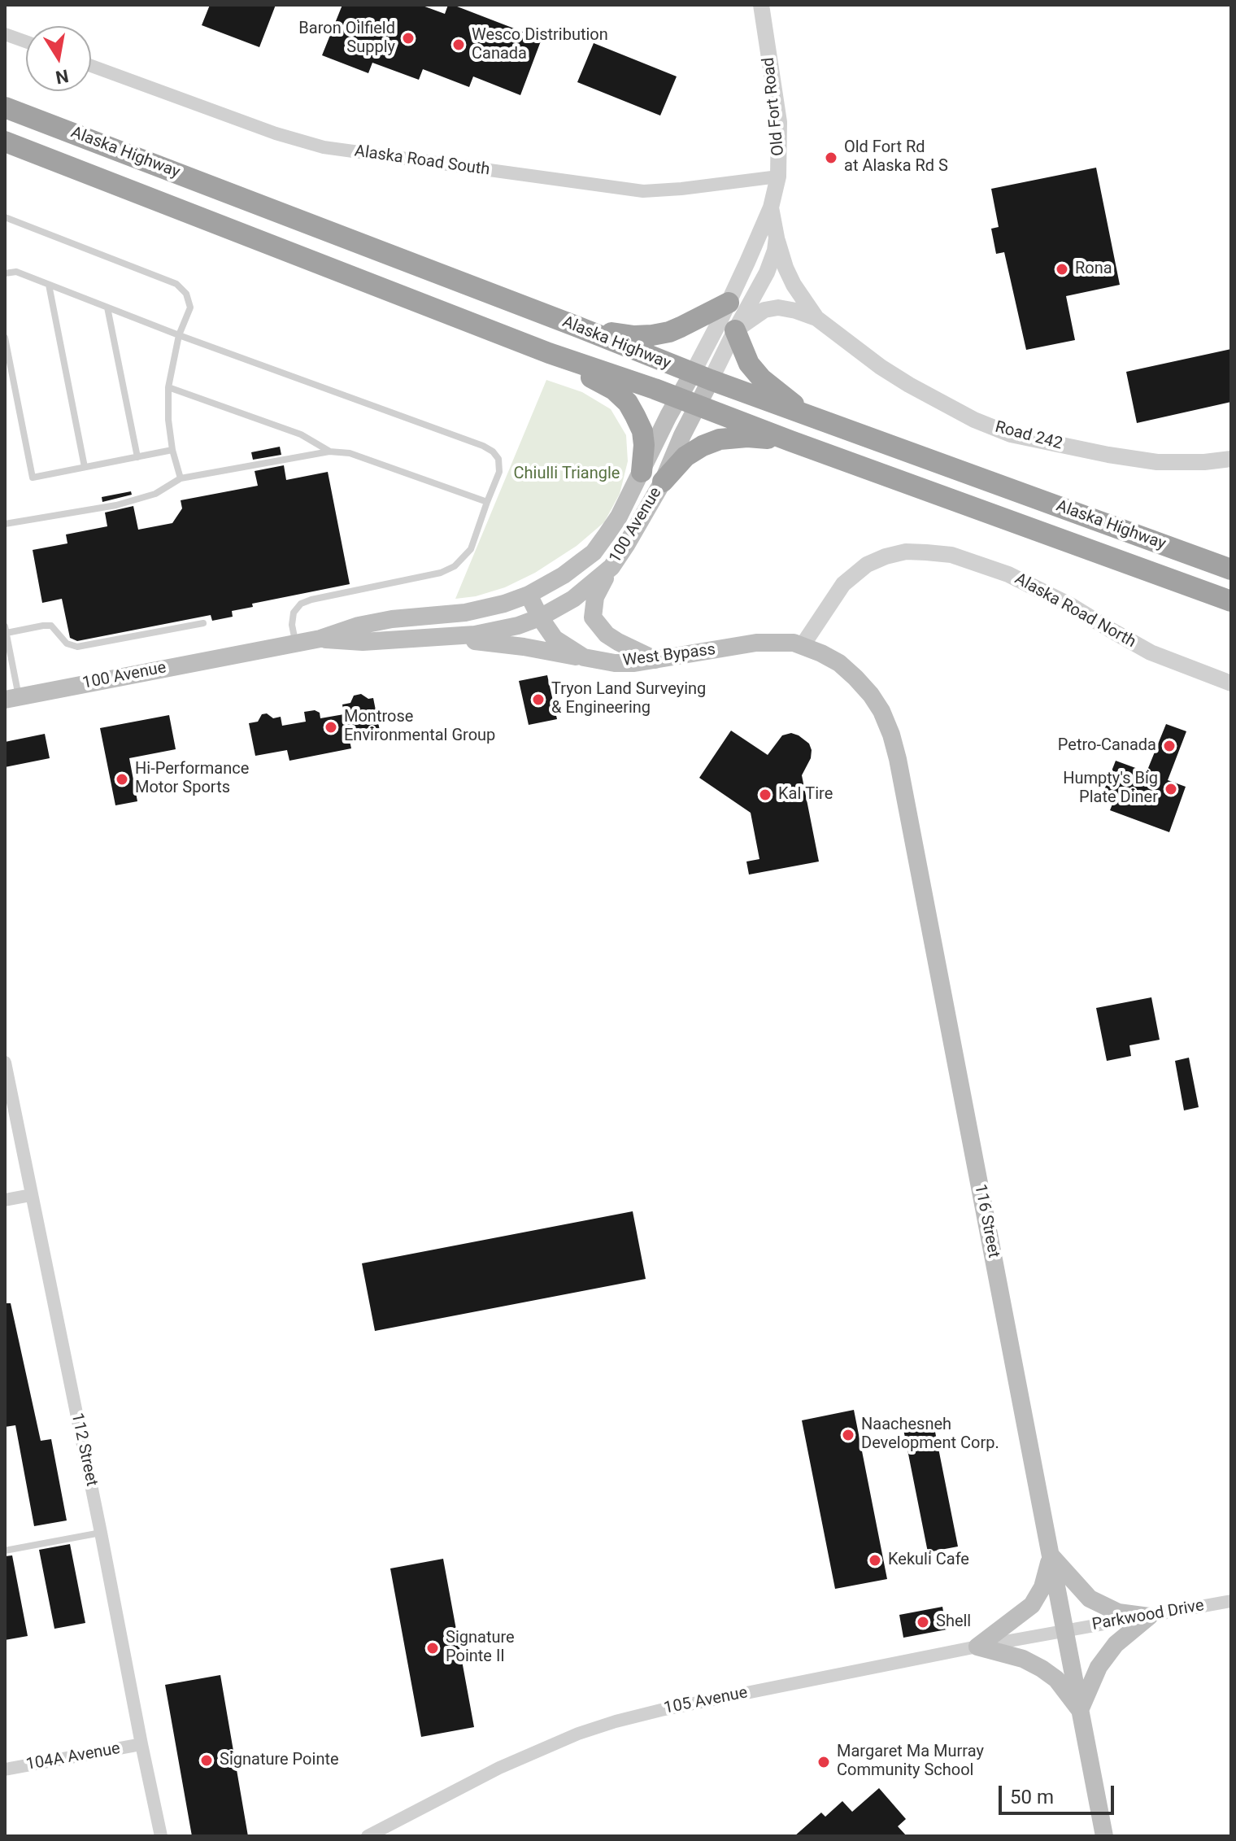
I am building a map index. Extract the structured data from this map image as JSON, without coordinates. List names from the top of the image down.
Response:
{
  "streets": {
    "highway": ["Alaska Highway"],
    "main road": ["100 Avenue", "West Bypass", "116 Street"],
    "street": [
      "Old Fort Road",
      "Alaska Road South",
      "Road 242",
      "Alaska Road North",
      "112 Street",
      "Parkwood Drive",
      "105 Avenue",
      "104A Avenue"
    ]
  },
  "crossings": [
    ["Old Fort Road", "Alaska Highway"],
    ["Old Fort Road", "Alaska Road South"],
    ["Old Fort Road", "Road 242"],
    ["Old Fort Road", "100 Avenue"],
    ["Alaska Highway", "100 Avenue"],
    ["100 Avenue", "West Bypass"],
    ["Alaska Road North", "West Bypass"],
    ["Alaska Road North", "116 Street"],
    ["West Bypass", "116 Street"],
    ["116 Street", "Parkwood Drive"],
    ["116 Street", "105 Avenue"],
    ["112 Street", "104A Avenue"],
    ["Parkwood Drive", "105 Avenue"]
  ],
  "parks": ["Chiulli Triangle"],
  "places": [
    "Baron Oilfield Supply",
    "Wesco Distribution Canada",
    "Old Fort Rd at Alaska Rd S",
    "Rona",
    "Tryon Land Surveying & Engineering",
    "Montrose Environmental Group",
    "Petro-Canada",
    "Hi-Performance Motor Sports",
    "Humpty's Big Plate Diner",
    "Kal Tire",
    "Naachesneh Development Corp.",
    "Kekuli Cafe",
    "Shell",
    "Signature Pointe II",
    "Signature Pointe",
    "Margaret Ma Murray Community School"
  ],
  "scale_bar": "50 m",
  "north": "bottom"
}
